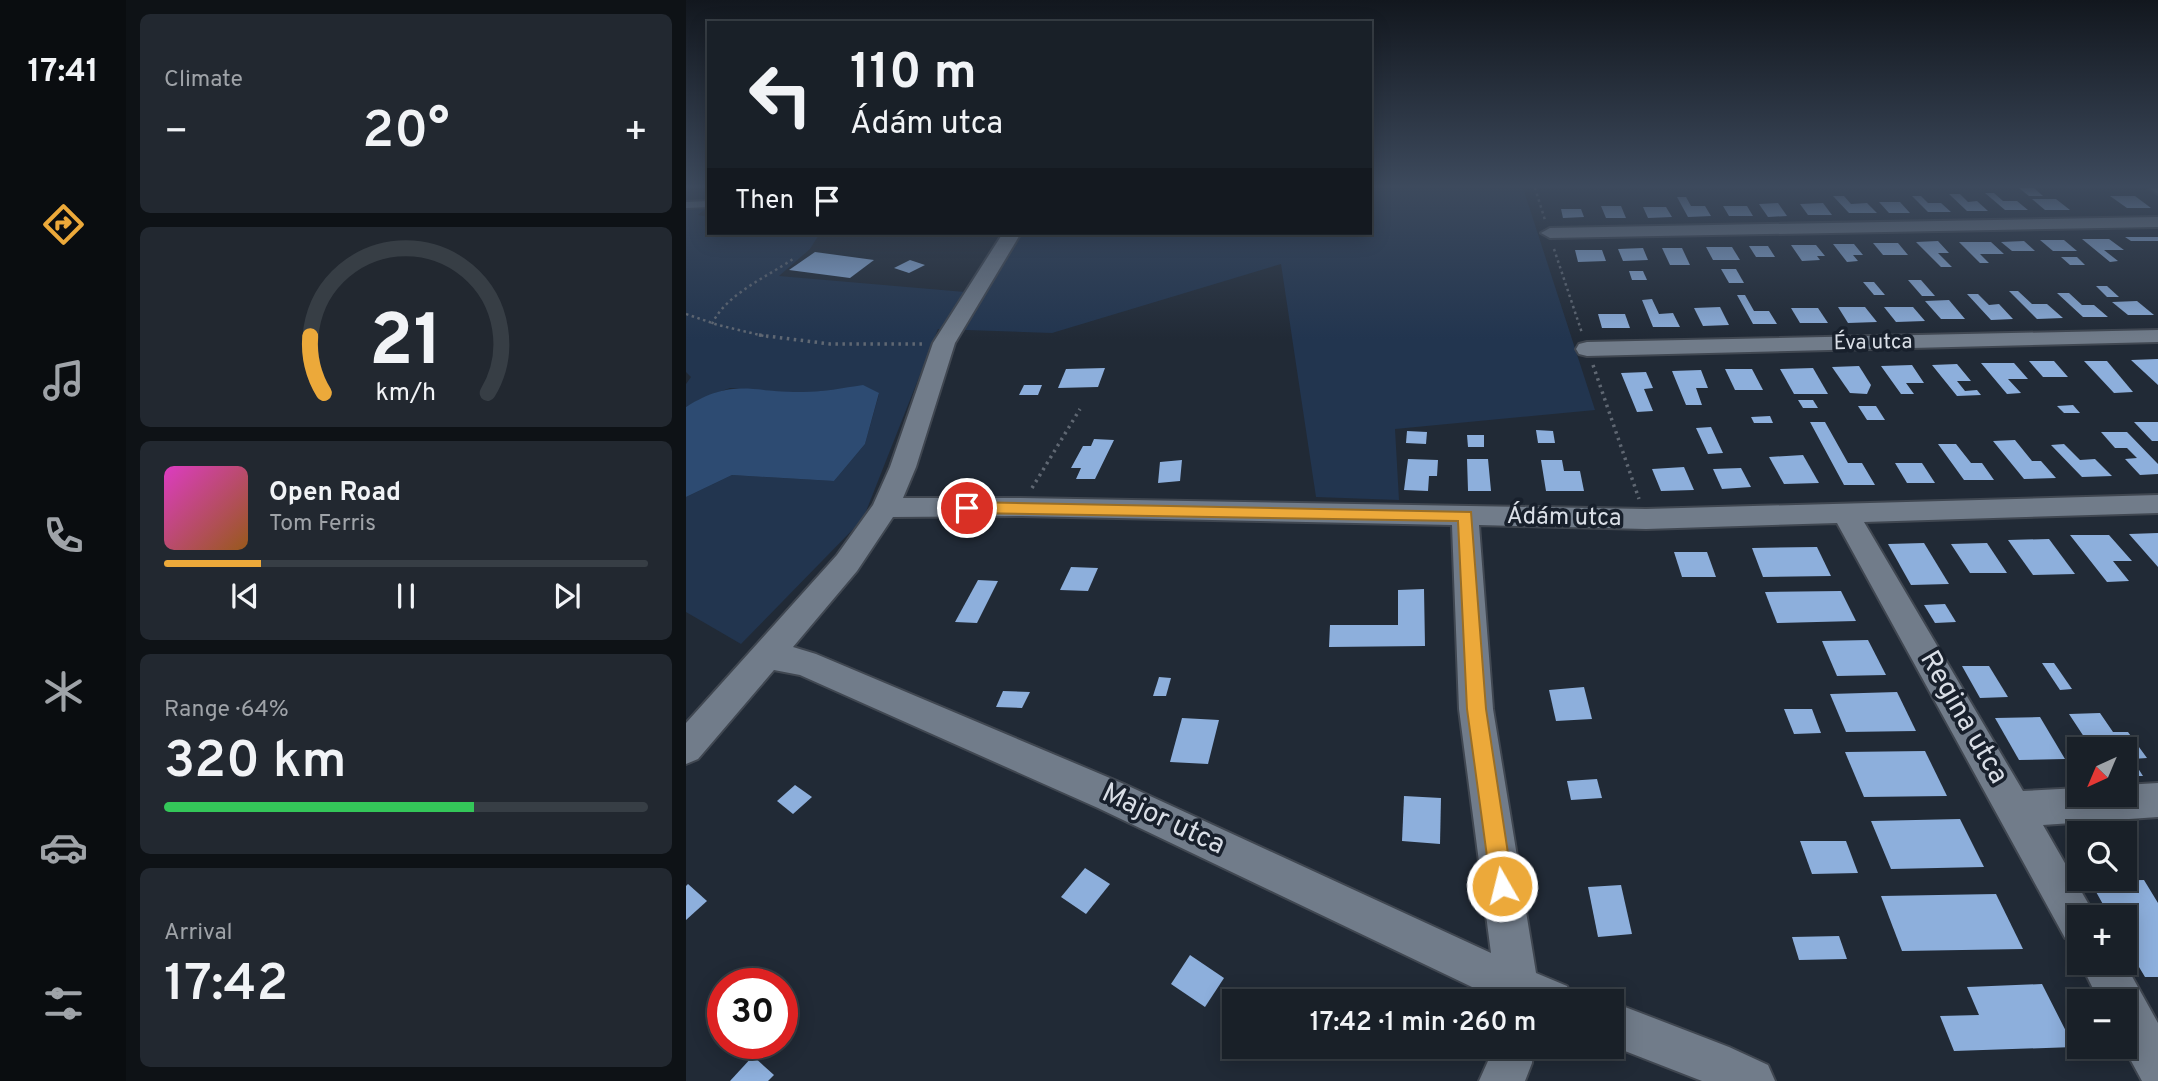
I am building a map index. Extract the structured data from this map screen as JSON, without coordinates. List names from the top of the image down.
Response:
{
  "streets": {
    "street": [
      "Éva utca",
      "Ádám utca",
      "Regina utca",
      "Major utca"
    ]
  },
  "crossings": [
    ["Ádám utca", "Regina utca"]
  ],
  "north": "bottom left",
  "page": {
    "tabs": "17:41",
    "tile": [
      "Climate",
      ["Range · 64%", "320 km"],
      ["Arrival", "17:42"]
    ],
    "turn": ["110 m", "Ádám utca"],
    "heat": ["−", "20°", "+"],
    "then": "Then",
    "song": ["Open Road", "Tom Ferris"],
    "map_buttons": ["+", "−"],
    "limit": "30",
    "trip": "17:42 · 1 min · 260 m",
    "gauge": ["21", "km/h"]
  }
}
